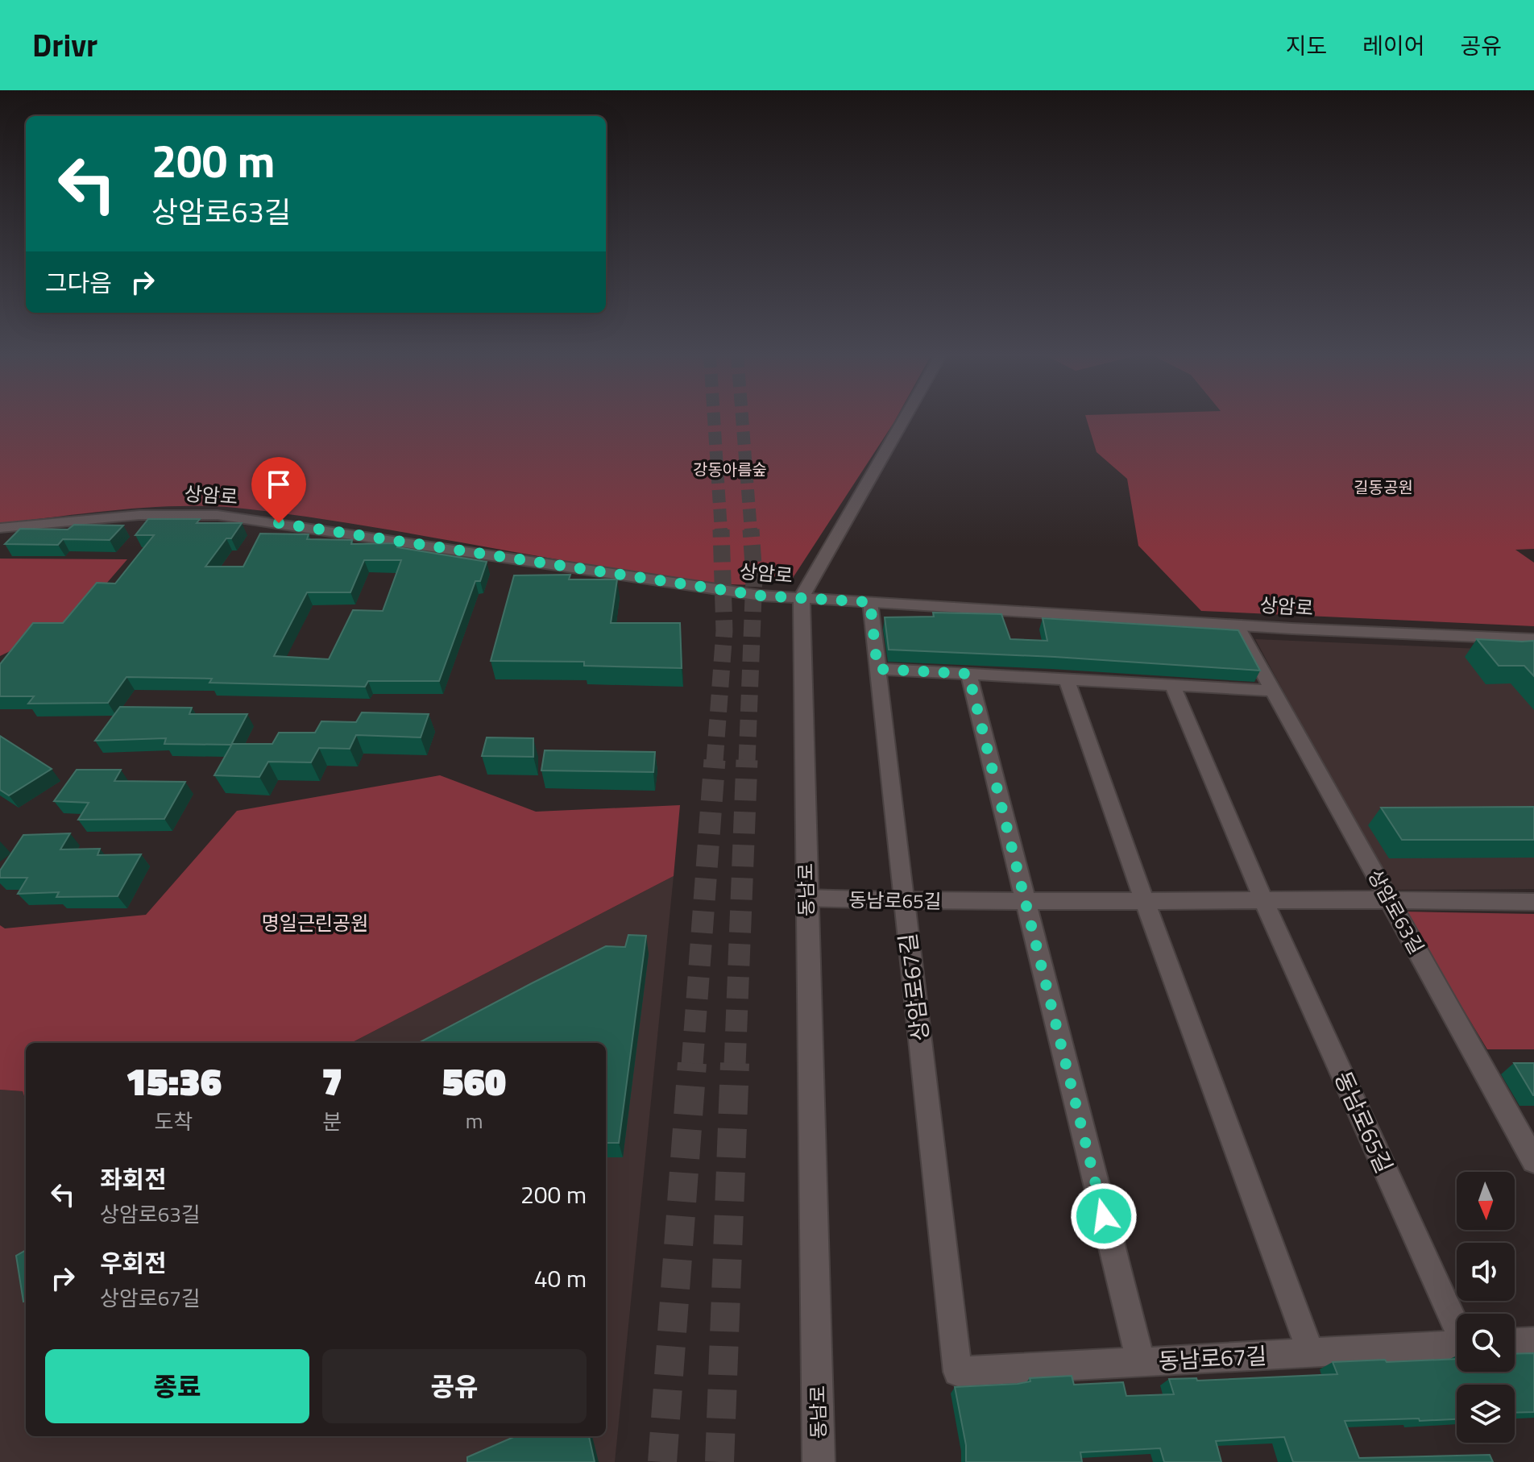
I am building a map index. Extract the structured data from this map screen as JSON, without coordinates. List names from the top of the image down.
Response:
{
  "streets": {
    "main road": ["상암로", "동남로"],
    "street": [
      "동남로65길",
      "상암로63길",
      "상암로67길",
      "동남로67길"
    ]
  },
  "crossings": [
    ["상암로", "동남로"],
    ["상암로", "상암로63길"],
    ["상암로", "상암로67길"],
    ["동남로", "동남로65길"],
    ["동남로65길", "상암로63길"],
    ["동남로65길", "상암로67길"],
    ["상암로67길", "동남로67길"]
  ],
  "parks": ["강동아름숲", "길동공원", "명일근린공원"],
  "north": "bottom",
  "page": {
    "header": "Drivr",
    "nav": ["지도", "레이어", "공유"],
    "turn": ["200 m", "상암로63길"],
    "then": "그다음",
    "eta": [
      "15:36",
      "도착",
      "7",
      "분",
      "560",
      "m"
    ],
    "list": [
      {
        "name": "좌회전",
        "note": "상암로63길",
        "value": "200 m"
      },
      {
        "name": "우회전",
        "note": "상암로67길",
        "value": "40 m"
      }
    ],
    "buttons": ["종료", "공유"]
  }
}
